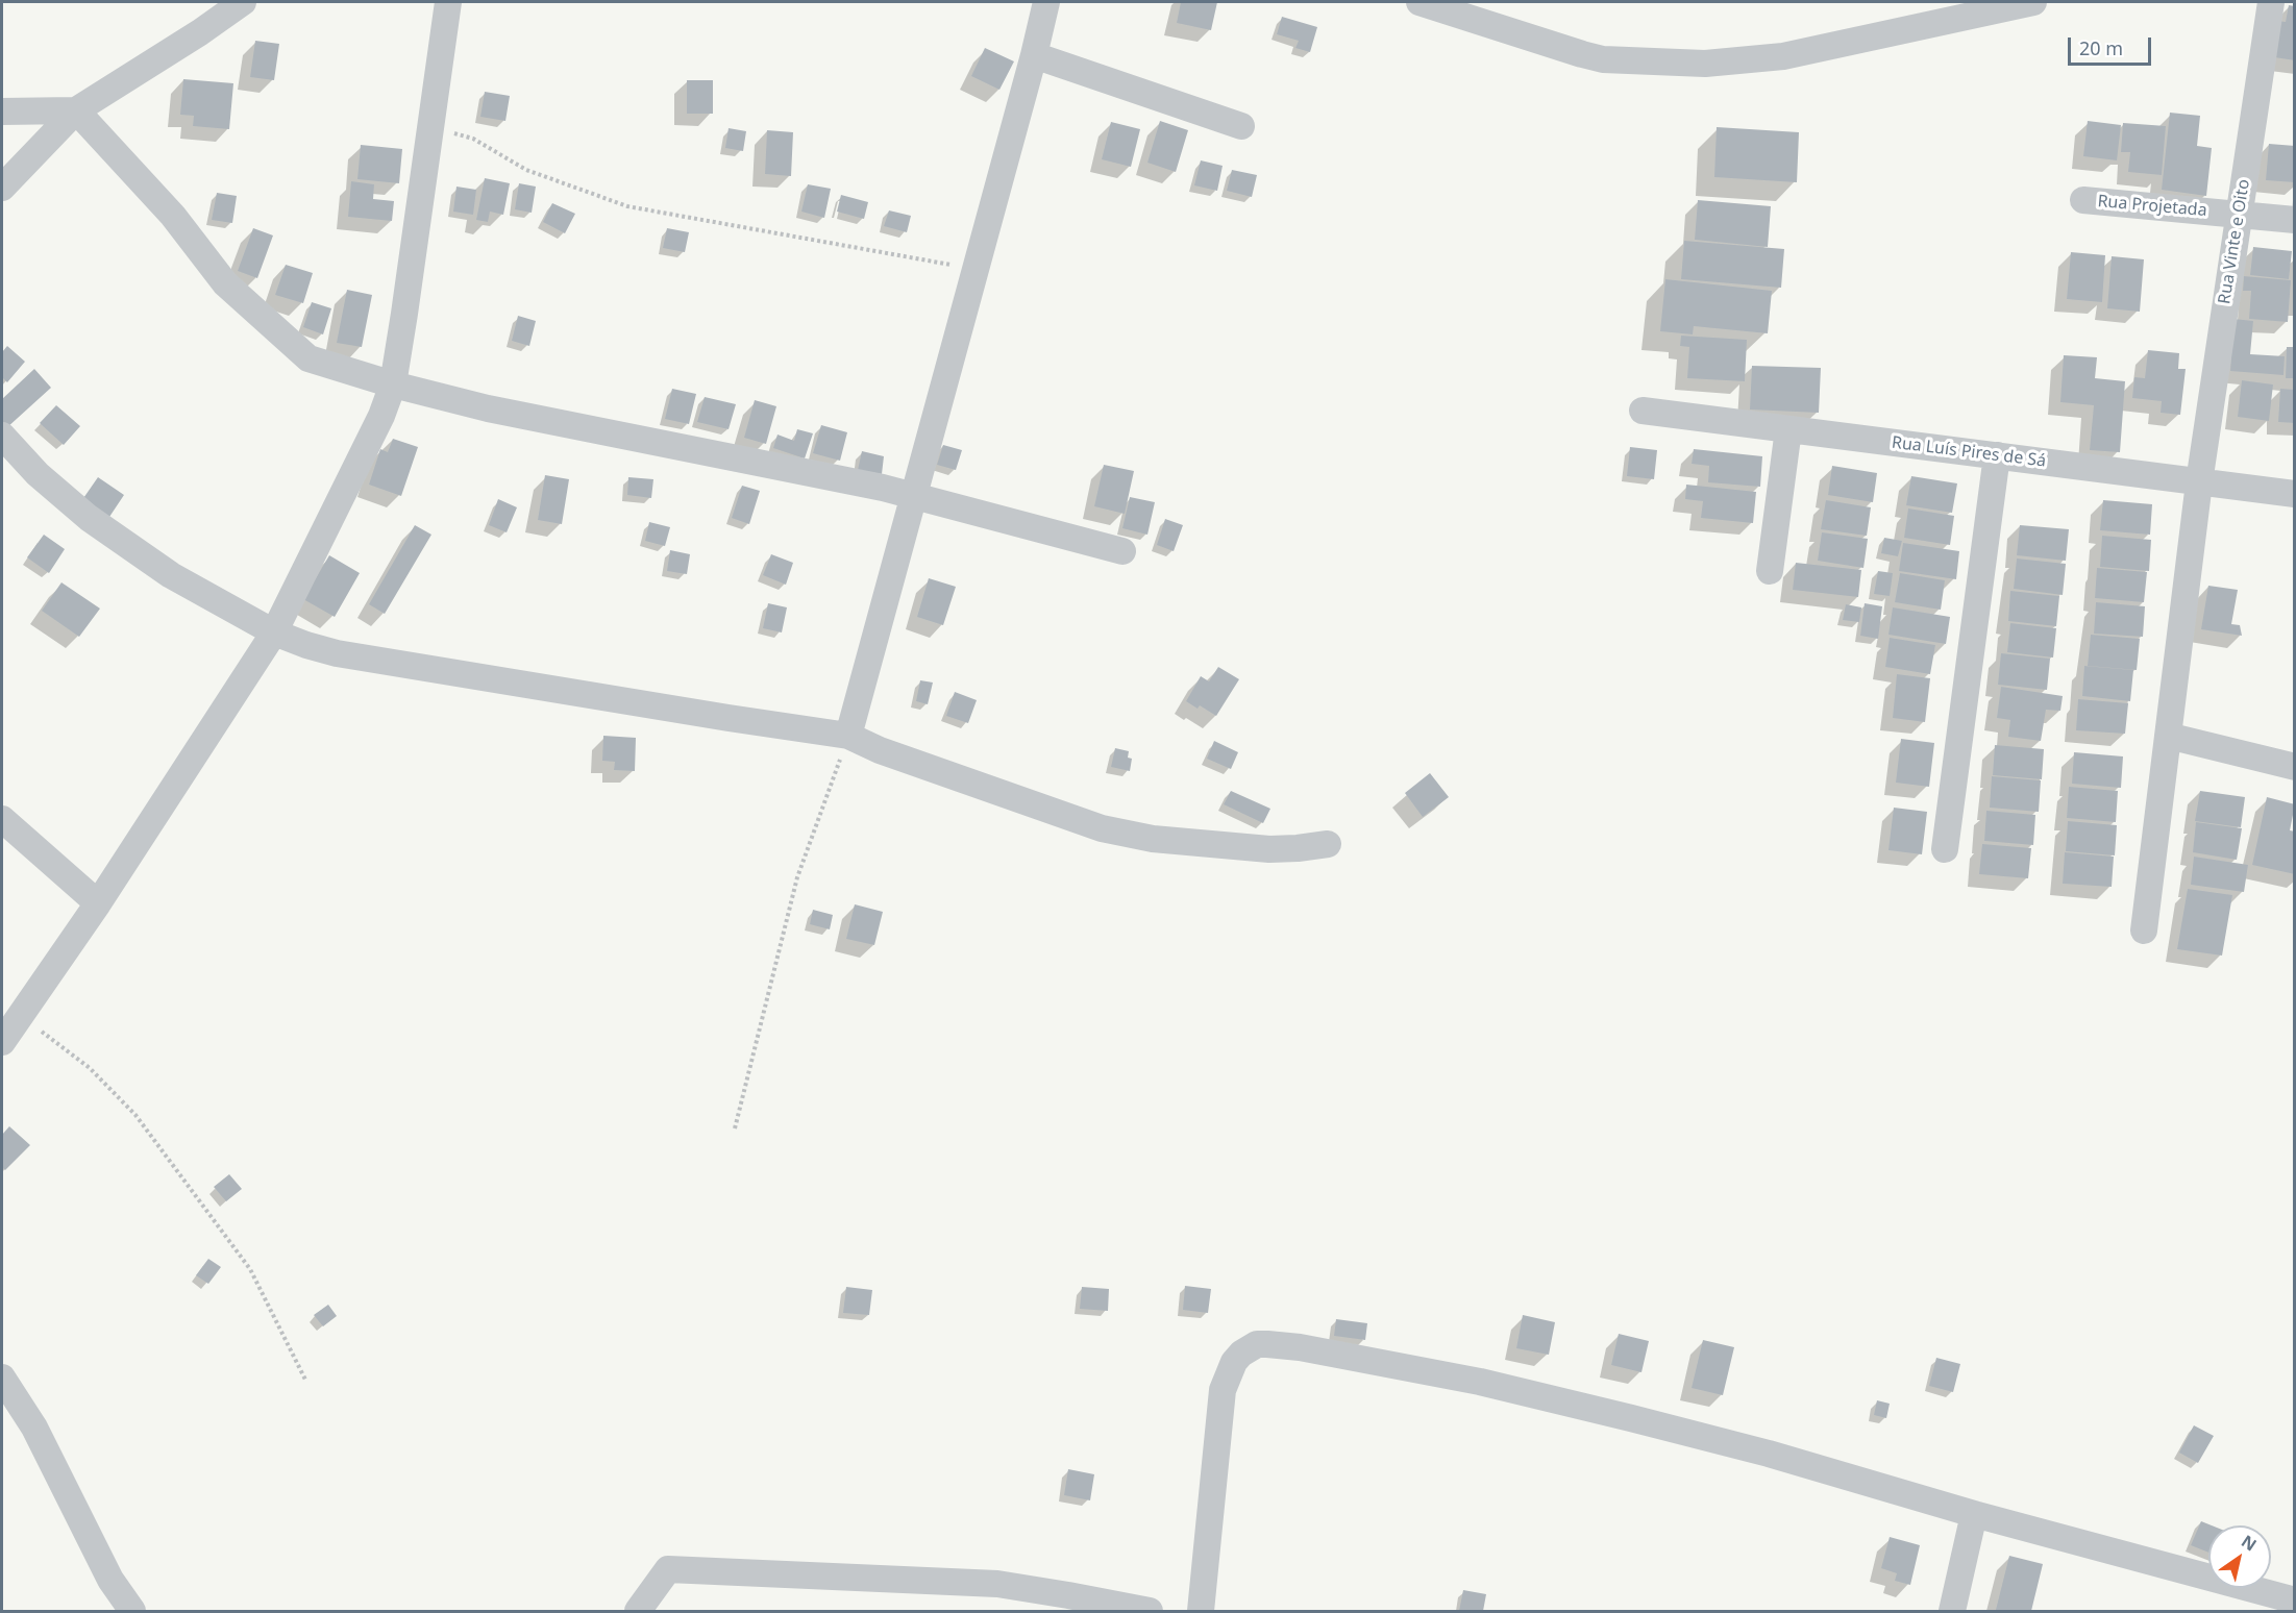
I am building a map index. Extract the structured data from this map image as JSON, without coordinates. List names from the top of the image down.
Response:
{
  "streets": {
    "street": ["Rua Projetada", "Rua Vinte e Oito", "Rua Luís Pires de Sá"]
  },
  "crossings": [
    ["Rua Projetada", "Rua Vinte e Oito"],
    ["Rua Vinte e Oito", "Rua Luís Pires de Sá"]
  ],
  "scale_bar": "20 m",
  "north": "top right"
}
